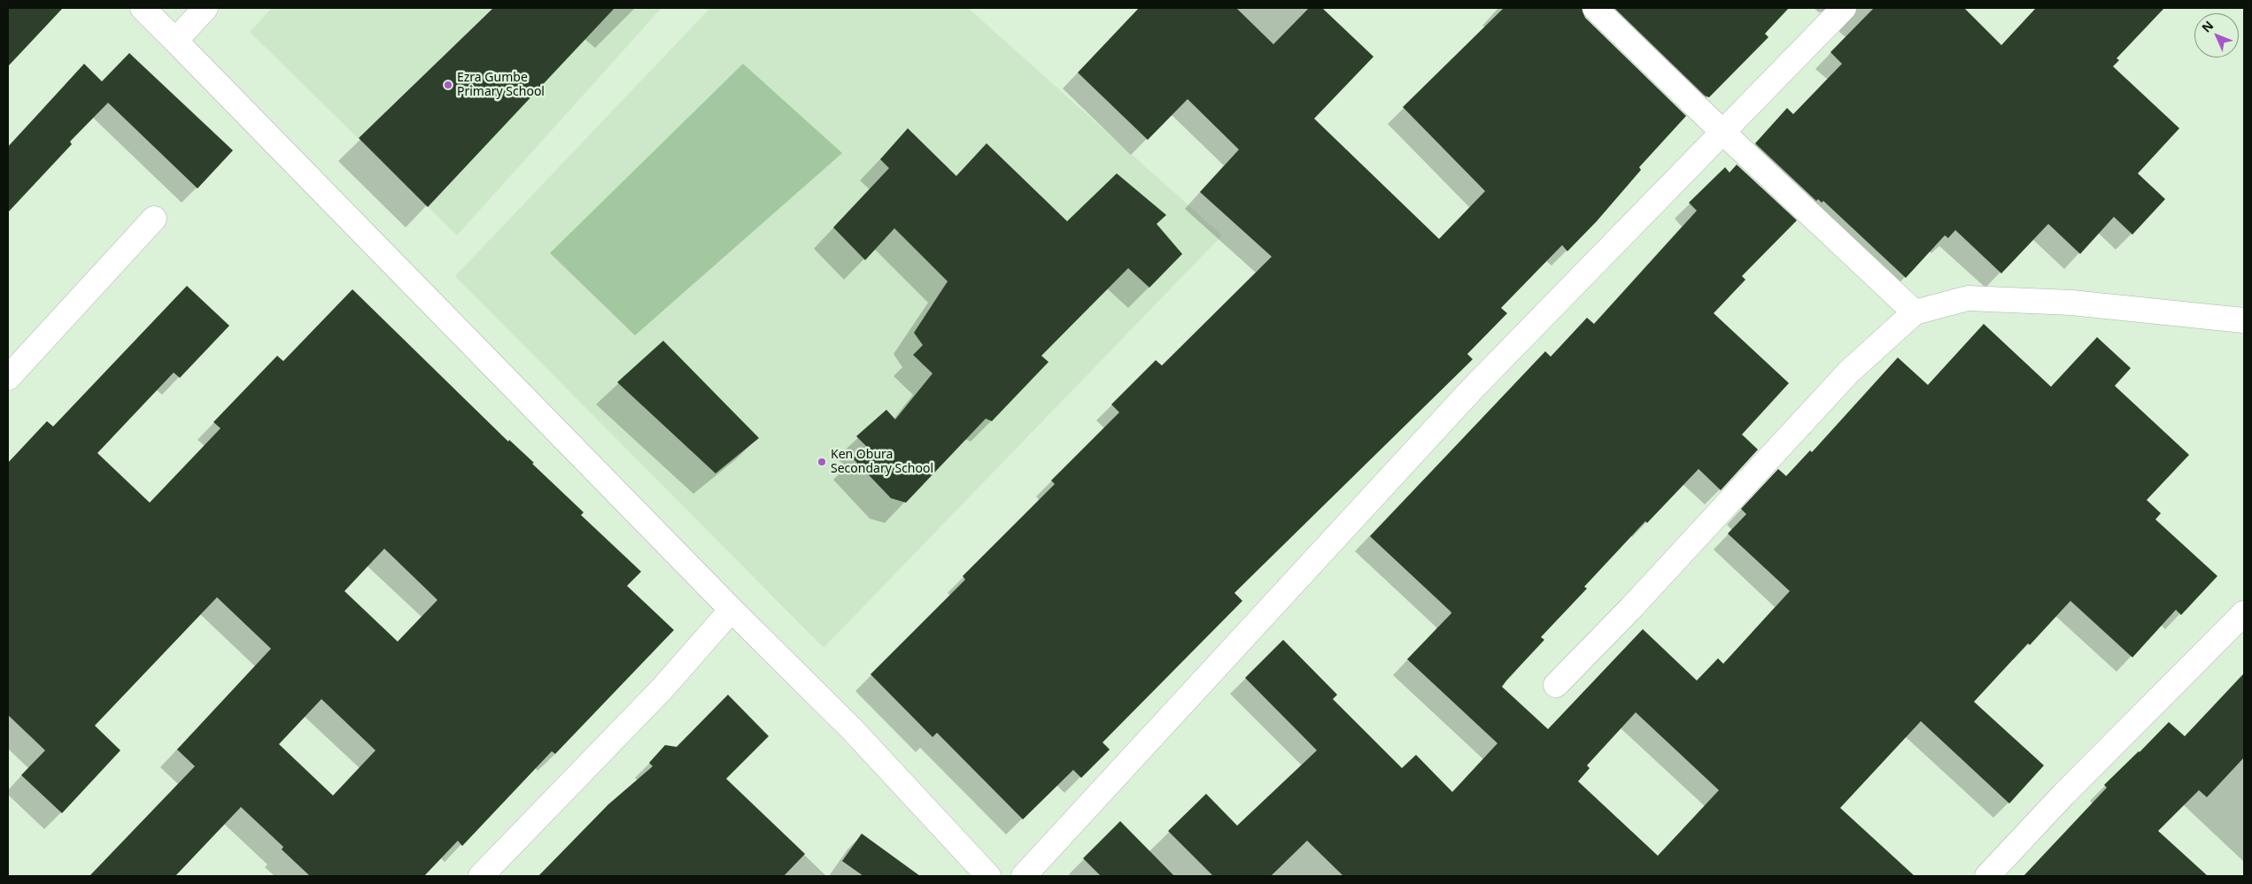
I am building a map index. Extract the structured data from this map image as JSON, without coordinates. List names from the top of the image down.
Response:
{
  "places": ["Ezra Gumbe Primary School", "Ken Obura Secondary School"],
  "north": "top left"
}
